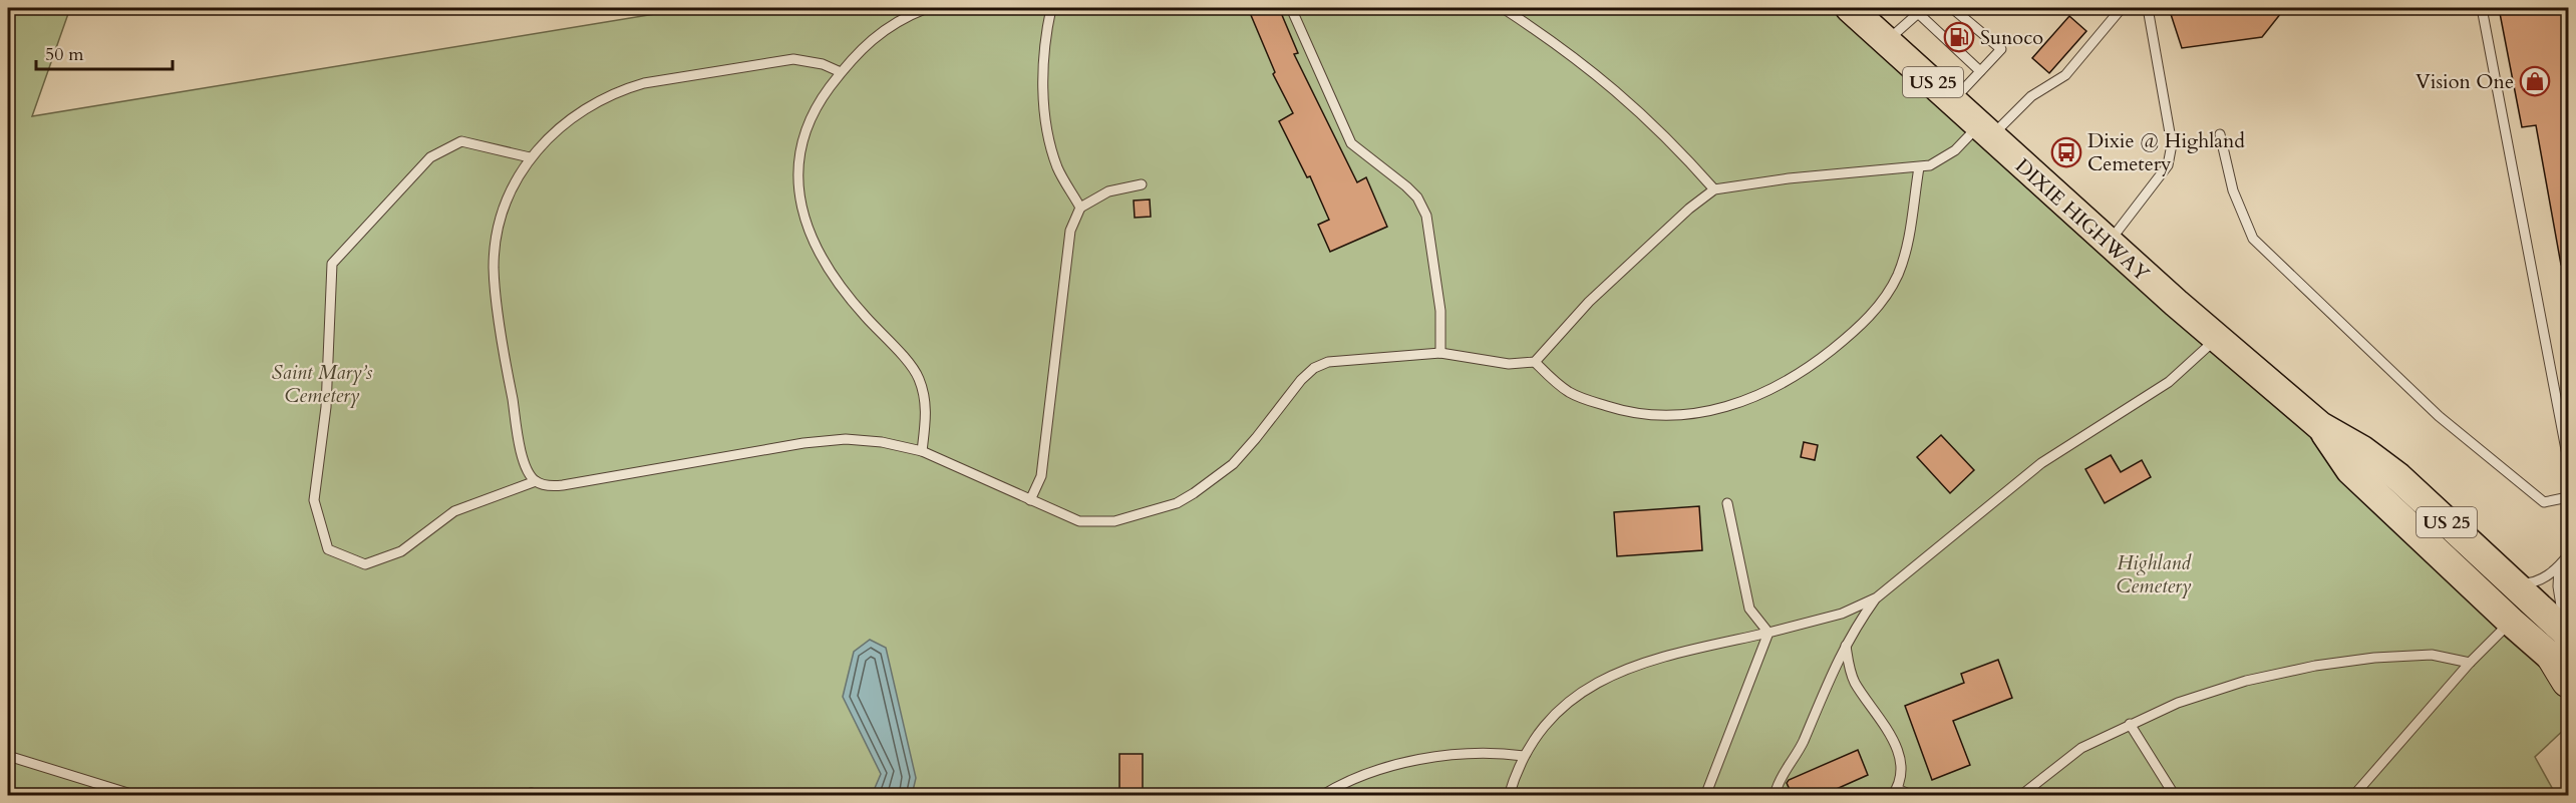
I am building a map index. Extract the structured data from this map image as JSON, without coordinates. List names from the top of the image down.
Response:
{
  "streets": {
    "main road": ["US 25", "DIXIE HIGHWAY"]
  },
  "parks": ["Saint Mary’s Cemetery", "Highland Cemetery"],
  "places": {
    "fuel station": ["Sunoco"],
    "shop": ["Vision One"],
    "bus stop": ["Dixie @ Highland Cemetery"]
  },
  "scale_bar": "50 m"
}
